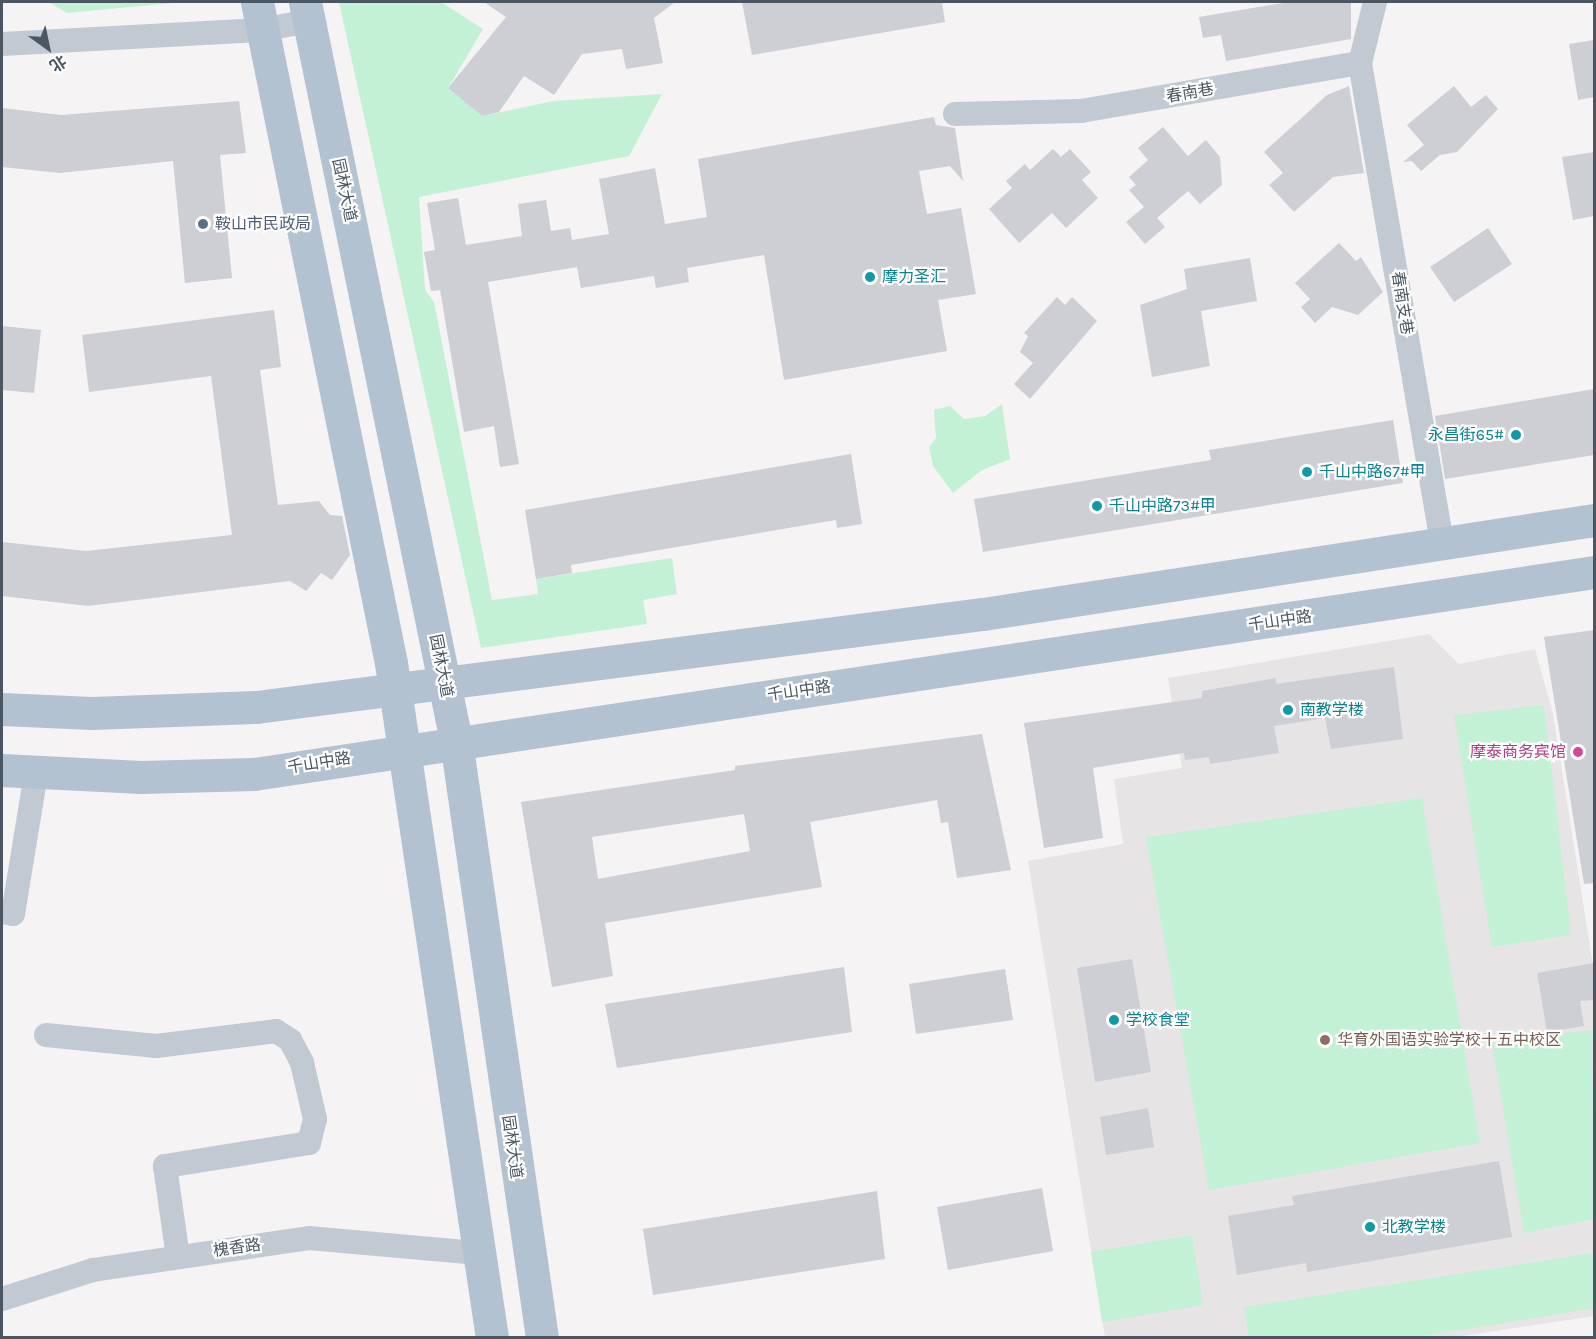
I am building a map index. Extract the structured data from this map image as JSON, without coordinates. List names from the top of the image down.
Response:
{
  "streets": {
    "main road": ["园林大道", "千山中路"],
    "street": ["春南巷", "春南支巷", "槐香路"]
  },
  "crossings": [
    ["春南巷", "春南支巷"],
    ["园林大道", "千山中路"]
  ],
  "places": [
    "鞍山市民政局",
    "摩力圣汇",
    "永昌街65#",
    "千山中路67#甲",
    "千山中路73#甲",
    "南教学楼",
    "摩泰商务宾馆",
    "学校食堂",
    "华育外国语实验学校十五中校区",
    "北教学楼"
  ],
  "north": "bottom right"
}
